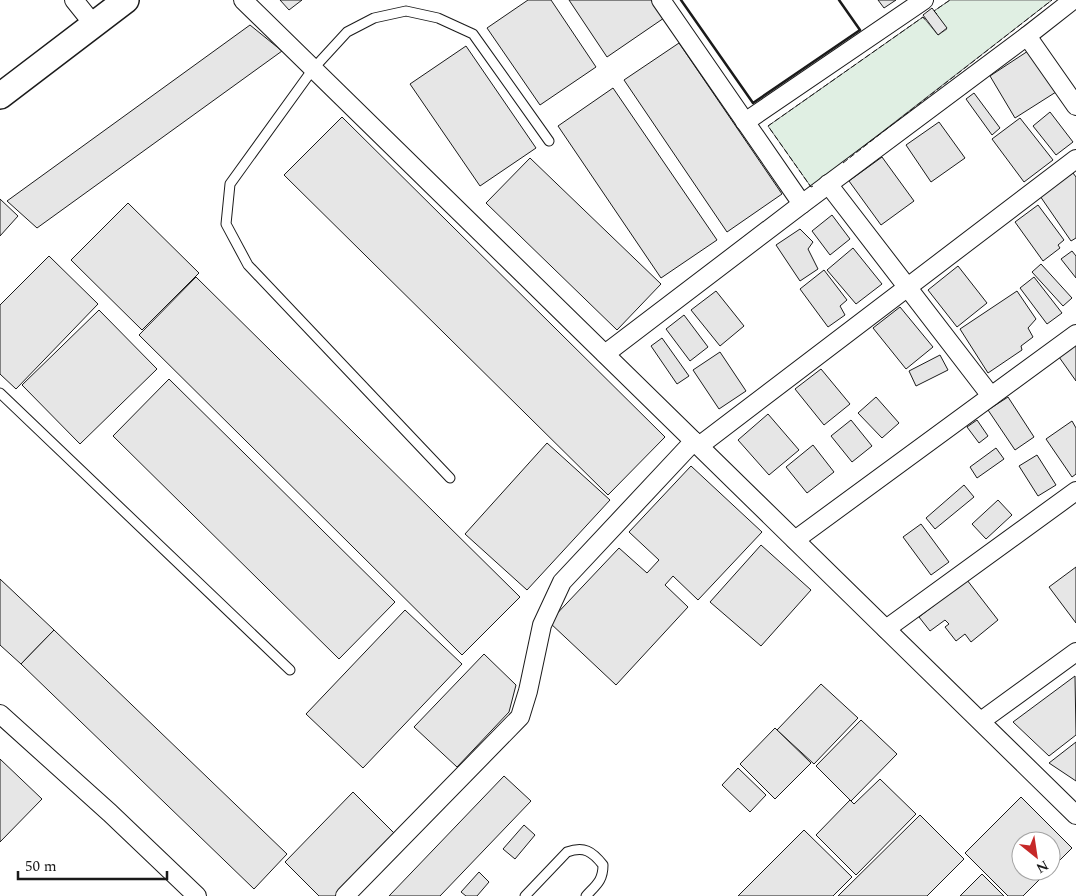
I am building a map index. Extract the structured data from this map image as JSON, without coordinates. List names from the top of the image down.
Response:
{
  "scale_bar": "50 m",
  "north": "bottom right"
}
